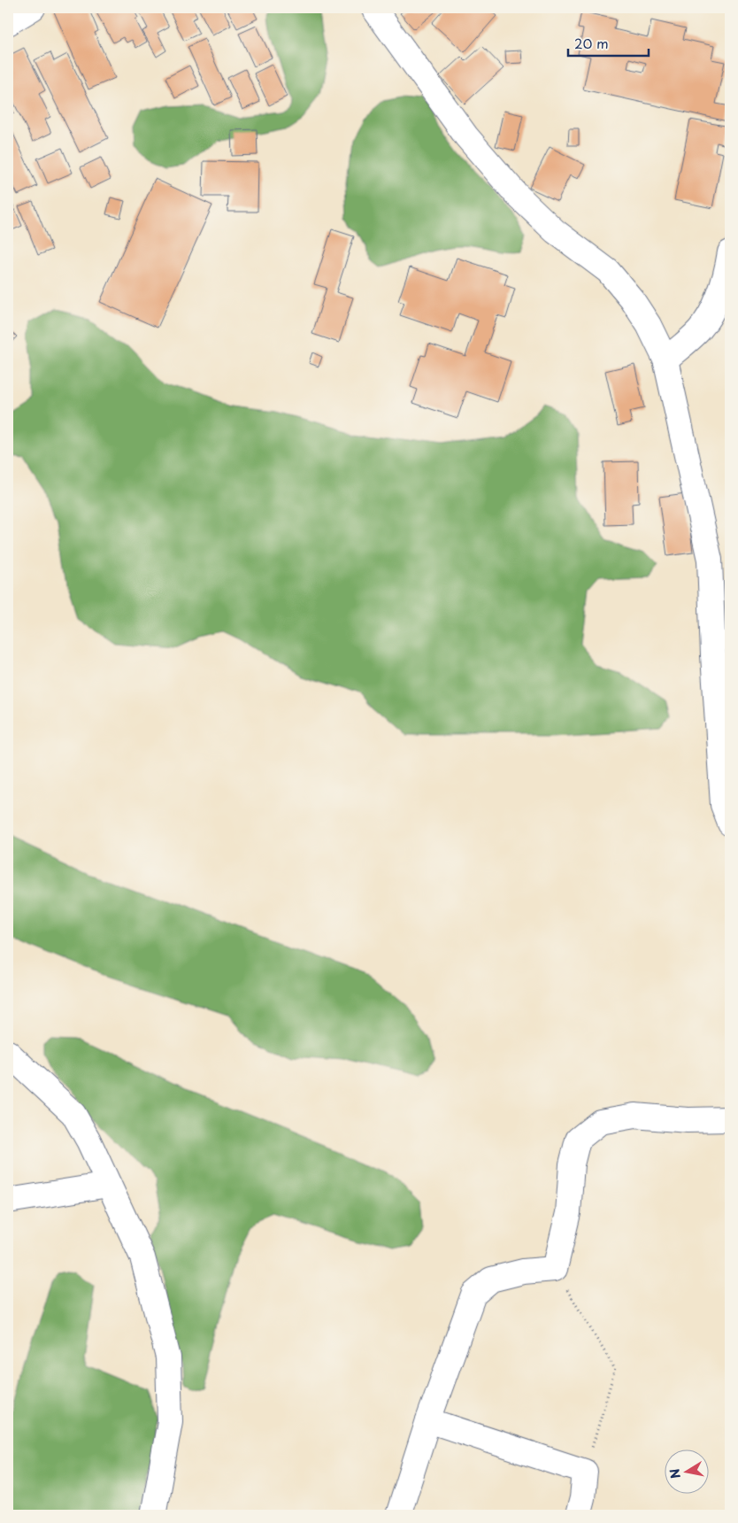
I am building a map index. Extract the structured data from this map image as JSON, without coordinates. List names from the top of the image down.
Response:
{
  "scale_bar": "20 m",
  "north": "left"
}
